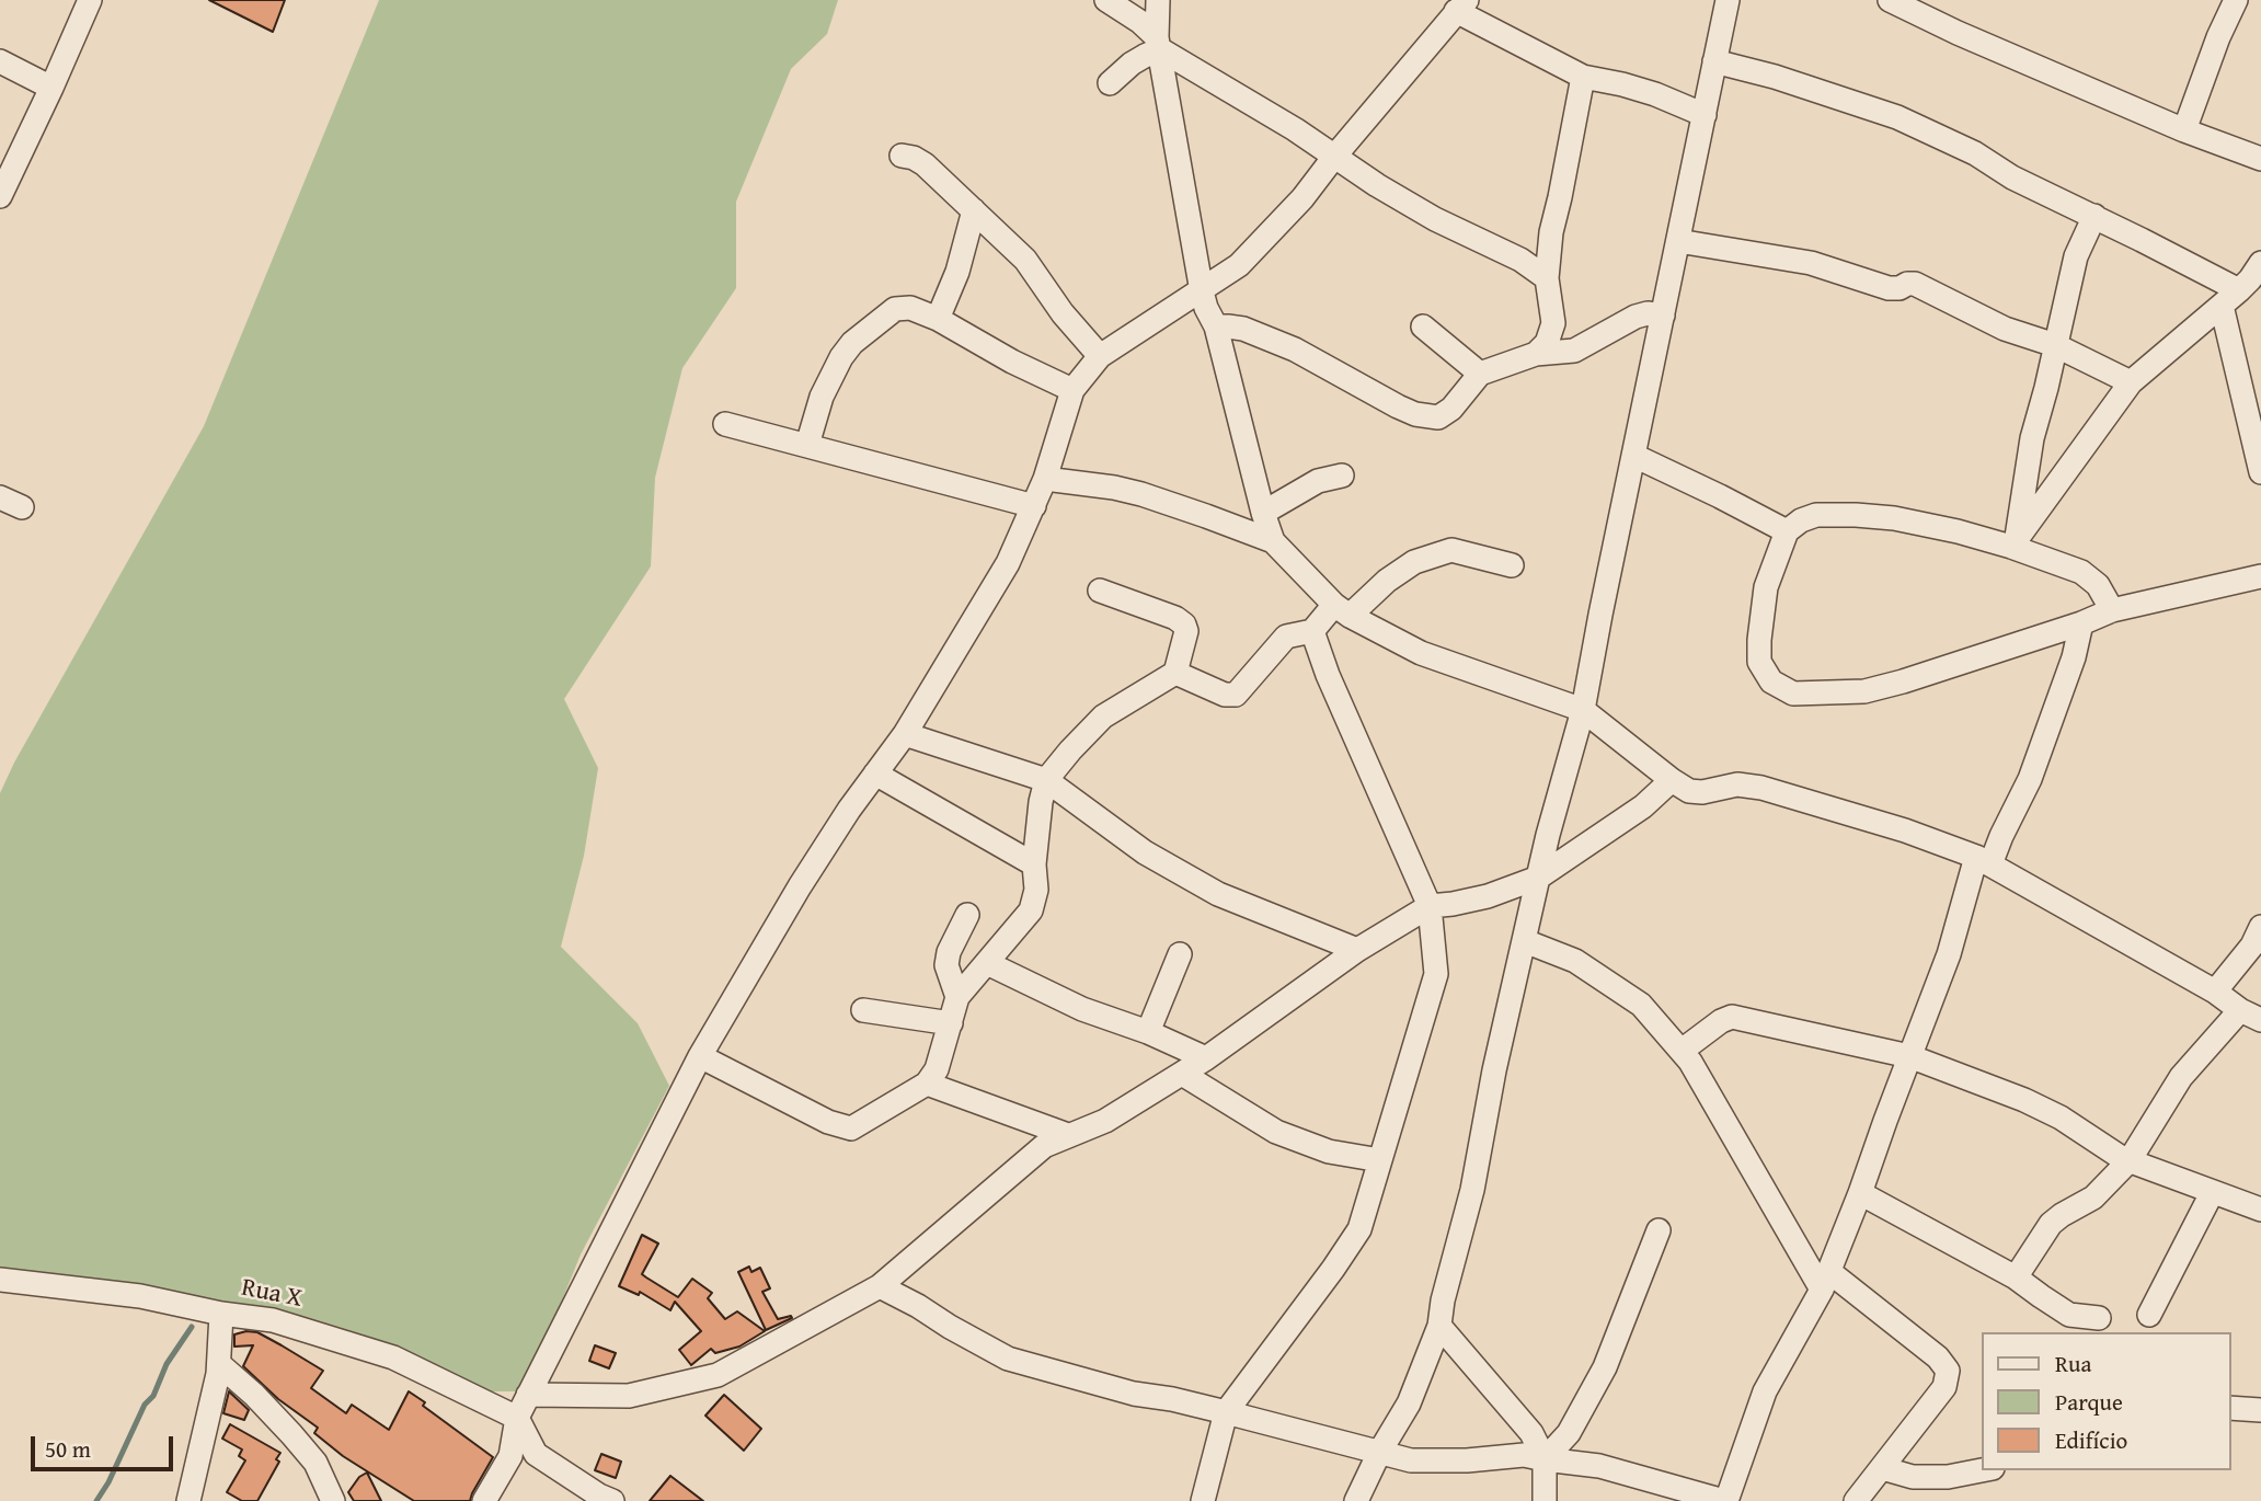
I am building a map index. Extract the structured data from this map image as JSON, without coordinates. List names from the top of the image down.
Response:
{
  "streets": {
    "street": ["Rua X"]
  },
  "legend": ["Rua", "Parque", "Edifício"],
  "scale_bar": "50 m"
}
